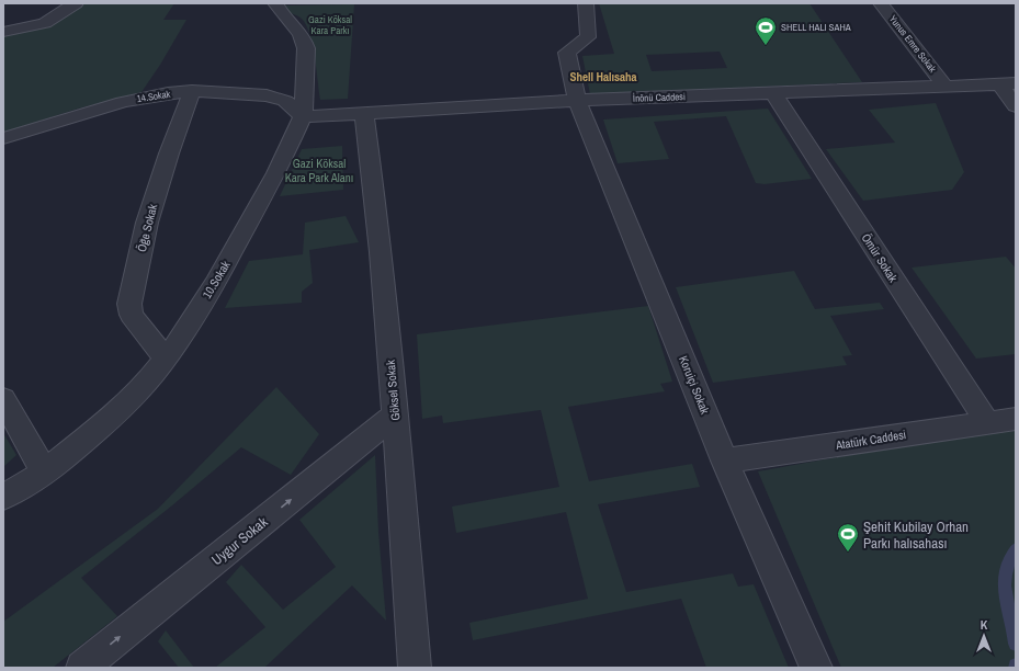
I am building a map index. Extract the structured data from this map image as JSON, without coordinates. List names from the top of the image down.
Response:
{
  "streets": {
    "street": [
      "Yunus Emre Sokak",
      "14.Sokak",
      "İnönü Caddesi",
      "Öğe Sokak",
      "Ömür Sokak",
      "10.Sokak",
      "Koruiçi Sokak",
      "Göksel Sokak",
      "Atatürk Caddesi",
      "Uygur Sokak"
    ]
  },
  "crossings": [
    ["Yunus Emre Sokak", "İnönü Caddesi"],
    ["14.Sokak", "İnönü Caddesi"],
    ["14.Sokak", "Öğe Sokak"],
    ["14.Sokak", "10.Sokak"],
    ["İnönü Caddesi", "Ömür Sokak"],
    ["İnönü Caddesi", "10.Sokak"],
    ["İnönü Caddesi", "Koruiçi Sokak"],
    ["İnönü Caddesi", "Göksel Sokak"],
    ["Öğe Sokak", "10.Sokak"],
    ["Ömür Sokak", "Atatürk Caddesi"],
    ["Koruiçi Sokak", "Atatürk Caddesi"],
    ["Göksel Sokak", "Uygur Sokak"]
  ],
  "one_way": ["Uygur Sokak"],
  "districts": ["Shell Halısaha"],
  "parks": ["Gazi Köksal Kara Parkı", "Gazi Köksal Kara Park Alanı"],
  "places": {
    "sports": ["SHELL HALI SAHA", "Şehit Kubilay Orhan Parkı halısahası"]
  },
  "north": "top"
}
